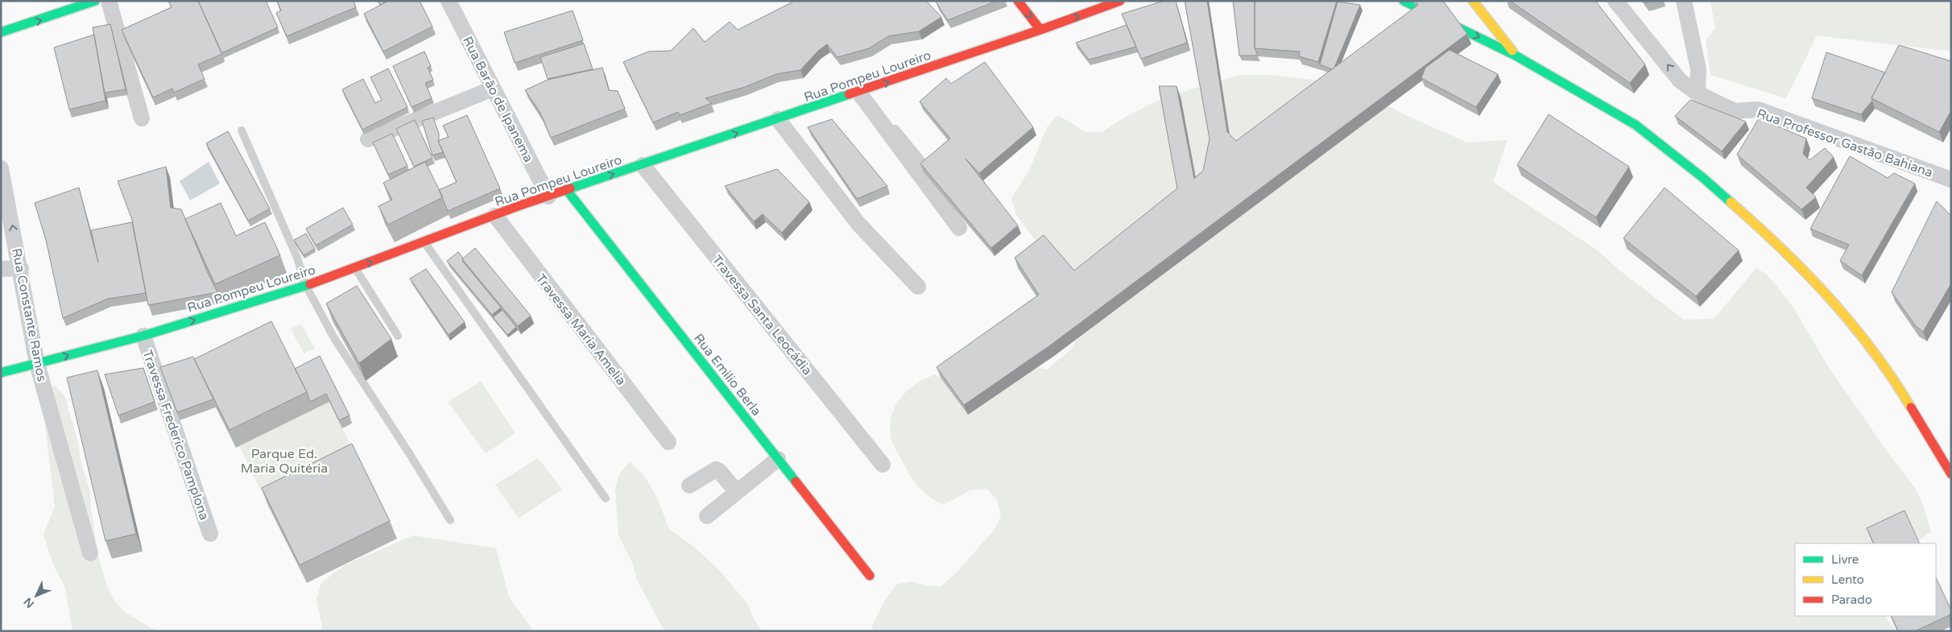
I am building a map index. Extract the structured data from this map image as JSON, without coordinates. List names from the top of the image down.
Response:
{
  "streets": {
    "street": [
      "Rua Pompeu Loureiro",
      "Rua Barão de Ipanema",
      "Rua Professor Gastão Bahiana",
      "Rua Constante Ramos",
      "Travessa Santa Leocádia",
      "Travessa Maria Amelia",
      "Rua Emilio Berla",
      "Travessa Frederico Pamplona"
    ]
  },
  "crossings": [
    ["Rua Pompeu Loureiro", "Rua Barão de Ipanema"],
    ["Rua Pompeu Loureiro", "Rua Constante Ramos"],
    ["Rua Pompeu Loureiro", "Travessa Santa Leocádia"],
    ["Rua Pompeu Loureiro", "Travessa Maria Amelia"],
    ["Rua Pompeu Loureiro", "Rua Emilio Berla"],
    ["Rua Pompeu Loureiro", "Travessa Frederico Pamplona"]
  ],
  "one_way": ["Rua Pompeu Loureiro"],
  "parks": ["Parque Ed. Maria Quitéria"],
  "legend": ["Livre", "Lento", "Parado"],
  "north": "bottom left"
}
